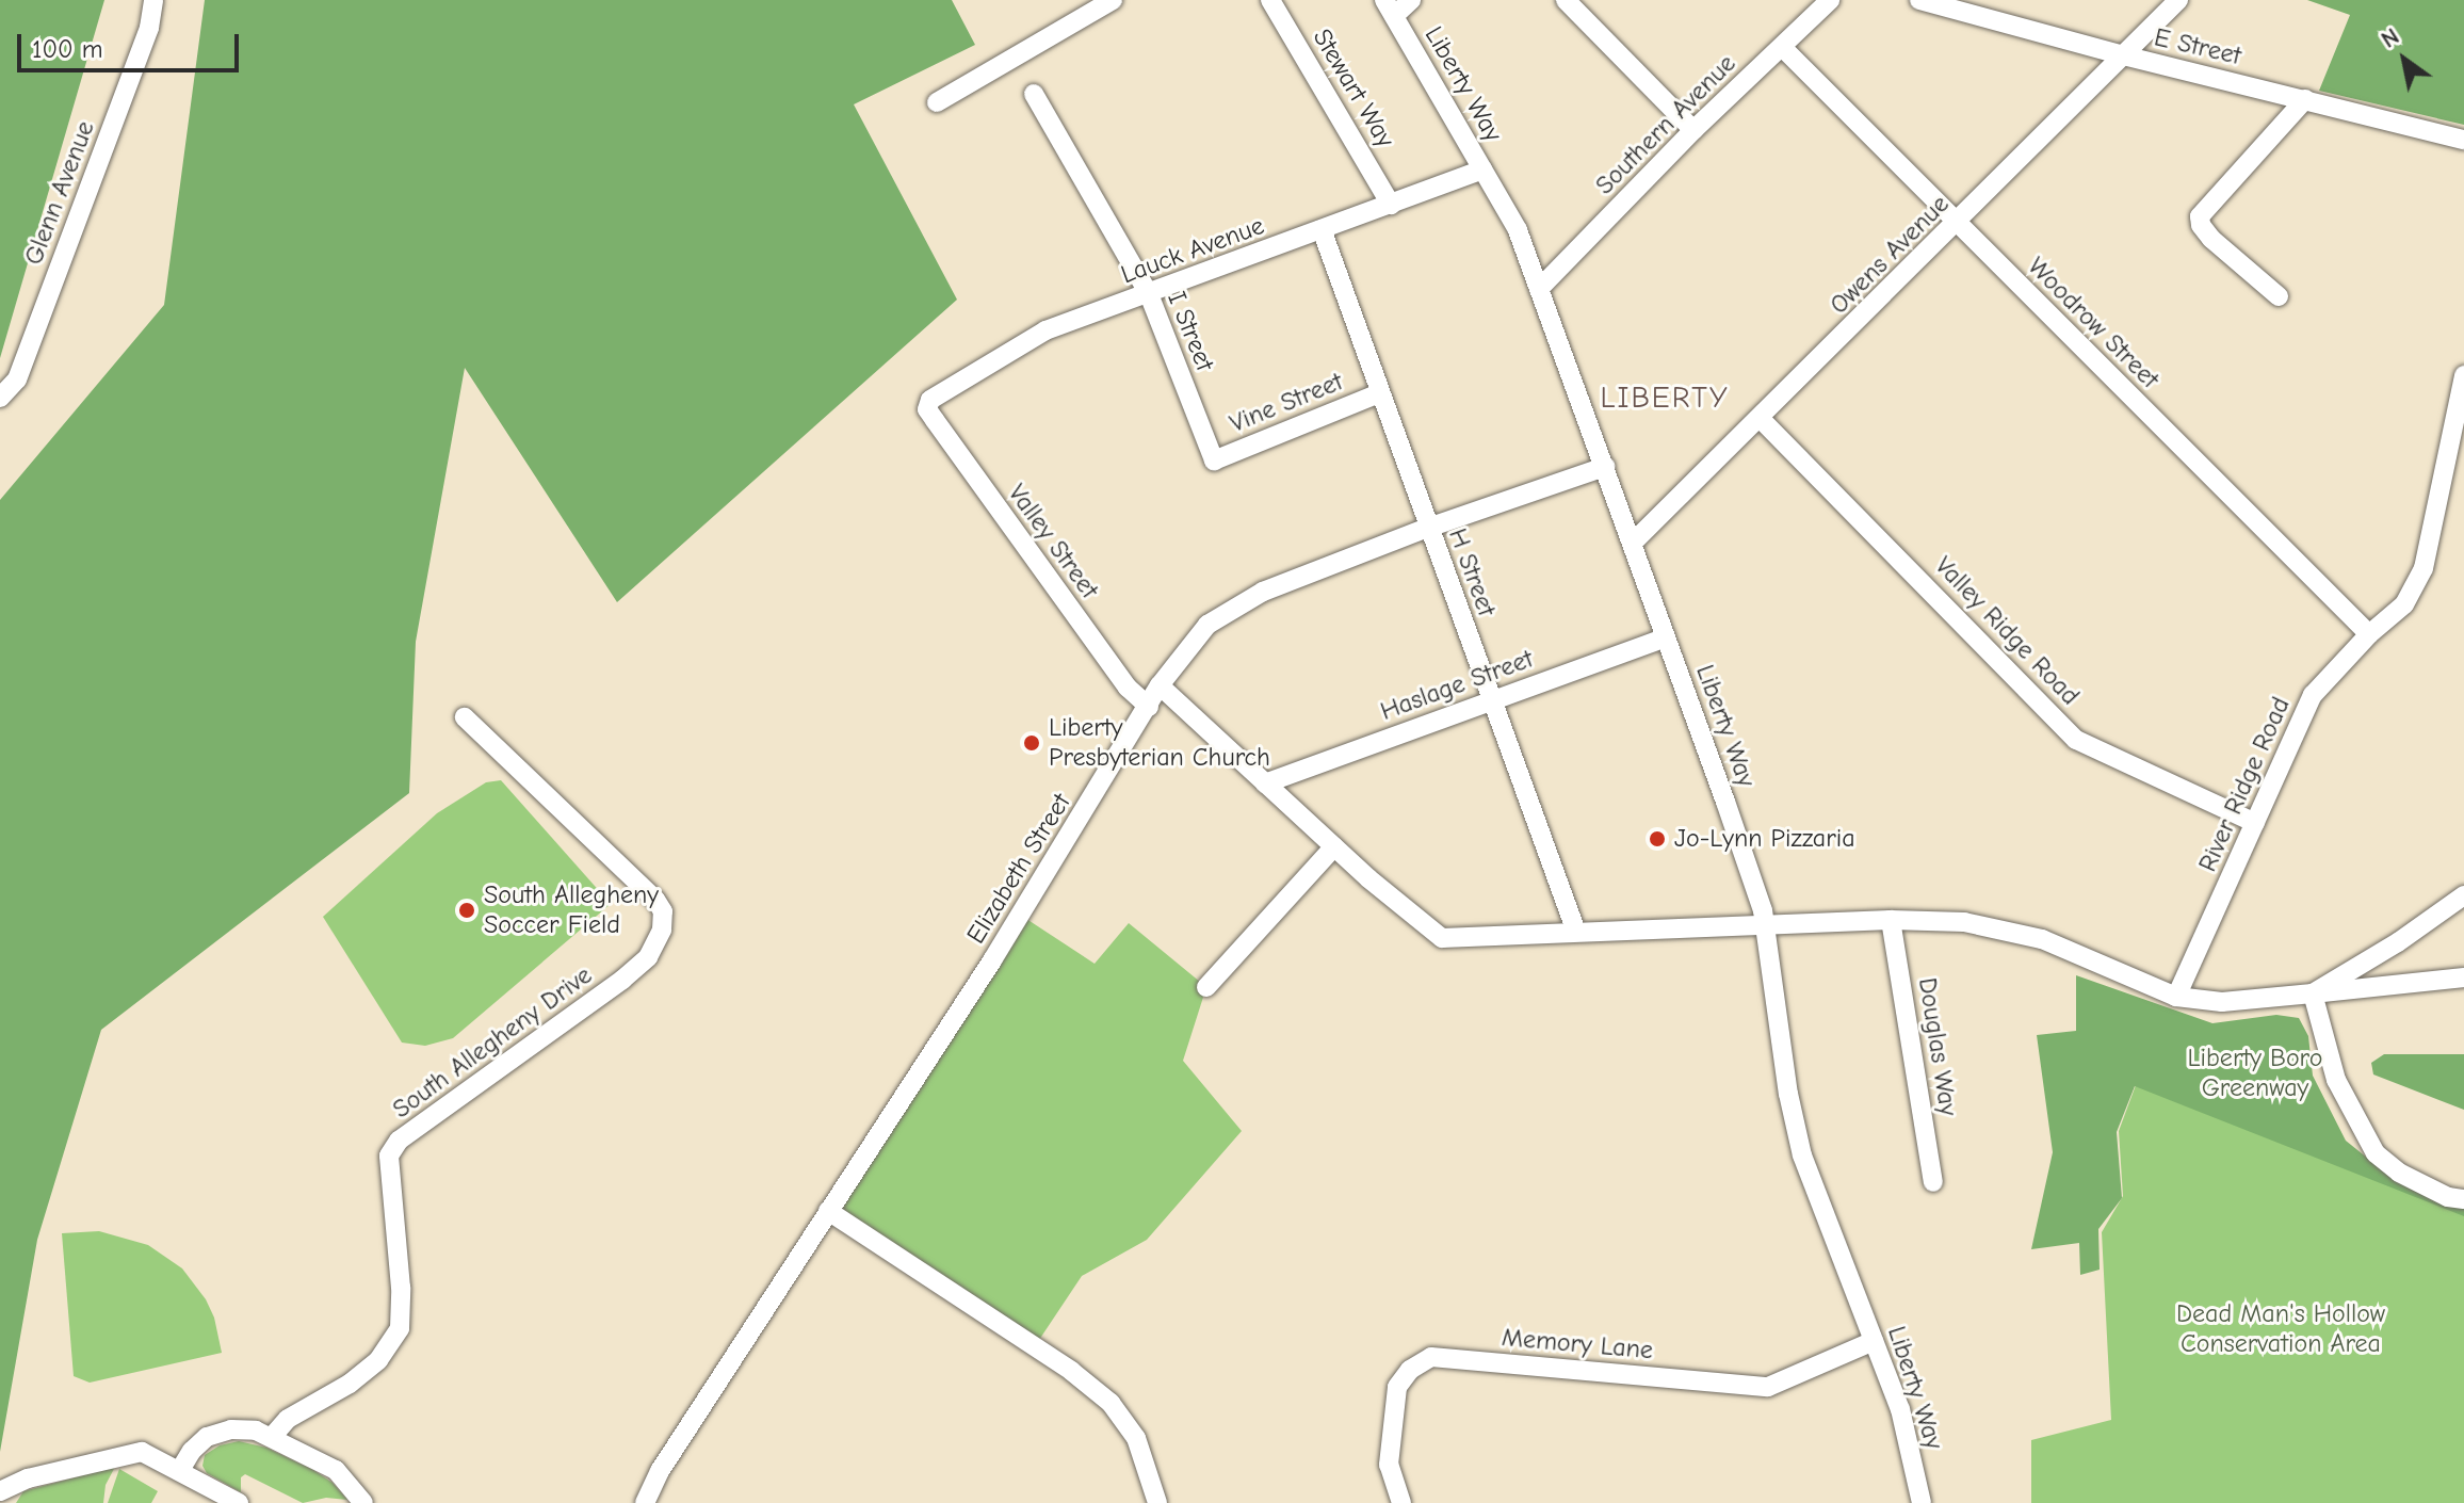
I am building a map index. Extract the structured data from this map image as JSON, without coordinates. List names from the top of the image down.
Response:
{
  "streets": {
    "street": [
      "E Street",
      "Liberty Way",
      "Stewart Way",
      "Southern Avenue",
      "Glenn Avenue",
      "Lauck Avenue",
      "Owens Avenue",
      "Woodrow Street",
      "I Street",
      "Vine Street",
      "Valley Street",
      "H Street",
      "Valley Ridge Road",
      "Haslage Street",
      "River Ridge Road",
      "Elizabeth Street",
      "South Allegheny Drive",
      "Douglas Way",
      "Memory Lane"
    ]
  },
  "crossings": [
    ["E Street", "Owens Avenue"],
    ["Liberty Way", "Southern Avenue"],
    ["Liberty Way", "Lauck Avenue"],
    ["Liberty Way", "Owens Avenue"],
    ["Liberty Way", "Haslage Street"],
    ["Liberty Way", "Elizabeth Street"],
    ["Liberty Way", "Memory Lane"],
    ["Stewart Way", "Lauck Avenue"],
    ["Southern Avenue", "Woodrow Street"],
    ["Lauck Avenue", "I Street"],
    ["Lauck Avenue", "Valley Street"],
    ["Lauck Avenue", "H Street"],
    ["Owens Avenue", "Woodrow Street"],
    ["Owens Avenue", "Valley Ridge Road"],
    ["Woodrow Street", "River Ridge Road"],
    ["I Street", "Vine Street"],
    ["Vine Street", "H Street"],
    ["Valley Street", "Elizabeth Street"],
    ["H Street", "Haslage Street"],
    ["H Street", "Elizabeth Street"],
    ["Valley Ridge Road", "River Ridge Road"]
  ],
  "districts": ["LIBERTY"],
  "parks": ["Liberty Boro Greenway", "Dead Man's Hollow Conservation Area"],
  "places": ["Liberty Presbyterian Church", "Jo-Lynn Pizzaria", "South Allegheny Soccer Field"],
  "scale_bar": "100 m",
  "north": "top left"
}
